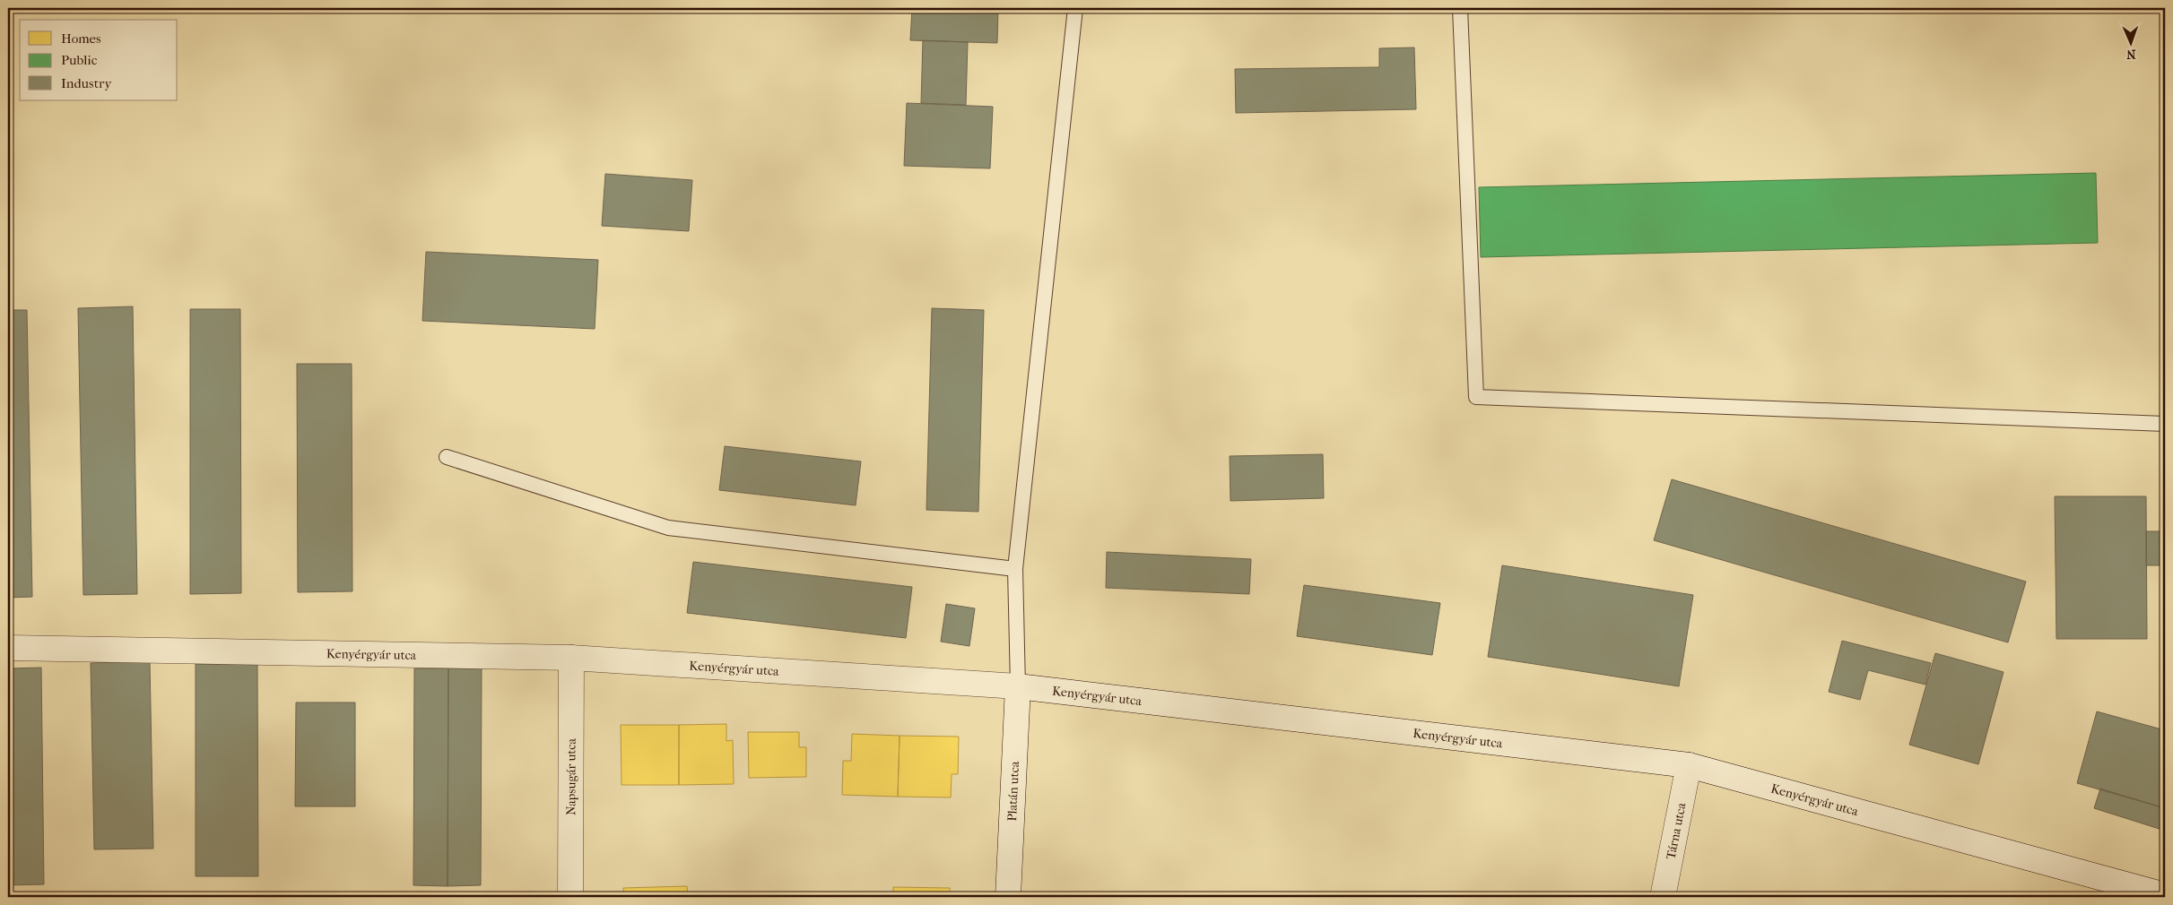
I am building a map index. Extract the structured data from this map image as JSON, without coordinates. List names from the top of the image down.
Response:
{
  "streets": {
    "street": [
      "Kenyérgyár utca",
      "Napsugár utca",
      "Platán utca",
      "Tárna utca"
    ]
  },
  "crossings": [
    ["Kenyérgyár utca", "Napsugár utca"],
    ["Kenyérgyár utca", "Platán utca"],
    ["Kenyérgyár utca", "Tárna utca"]
  ],
  "legend": ["Homes", "Public", "Industry"],
  "north": "bottom"
}
